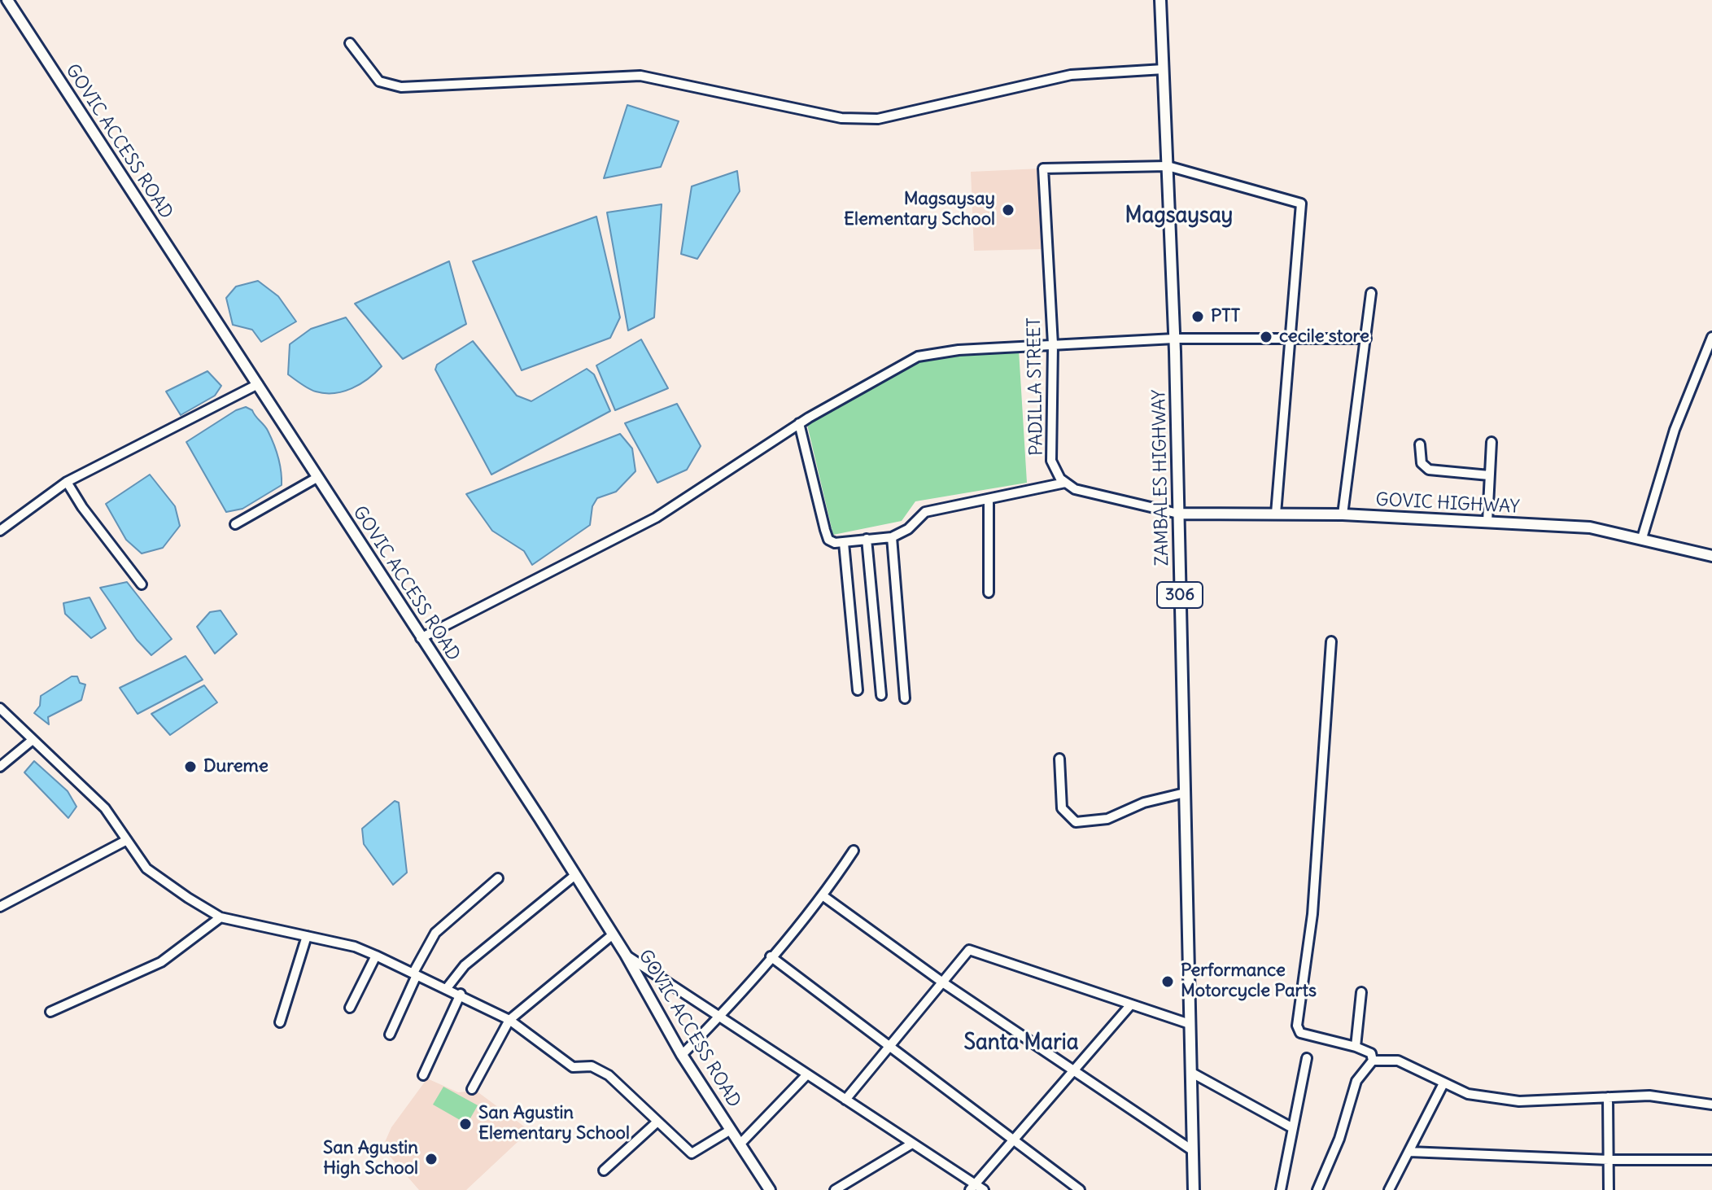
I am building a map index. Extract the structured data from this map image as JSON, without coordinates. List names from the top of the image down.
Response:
{
  "streets": {
    "main road": [
      "GOVIC ACCESS ROAD",
      "ZAMBALES HIGHWAY",
      "GOVIC HIGHWAY",
      "306"
    ],
    "street": ["PADILLA STREET"]
  },
  "crossings": [
    ["PADILLA STREET", "ZAMBALES HIGHWAY"],
    ["ZAMBALES HIGHWAY", "GOVIC HIGHWAY"]
  ],
  "districts": ["Magsaysay", "Santa Maria"],
  "places": [
    "Magsaysay Elementary School",
    "PTT",
    "cecile store",
    "Dureme",
    "Performance Motorcycle Parts",
    "San Agustin Elementary School",
    "San Agustin High School"
  ]
}
